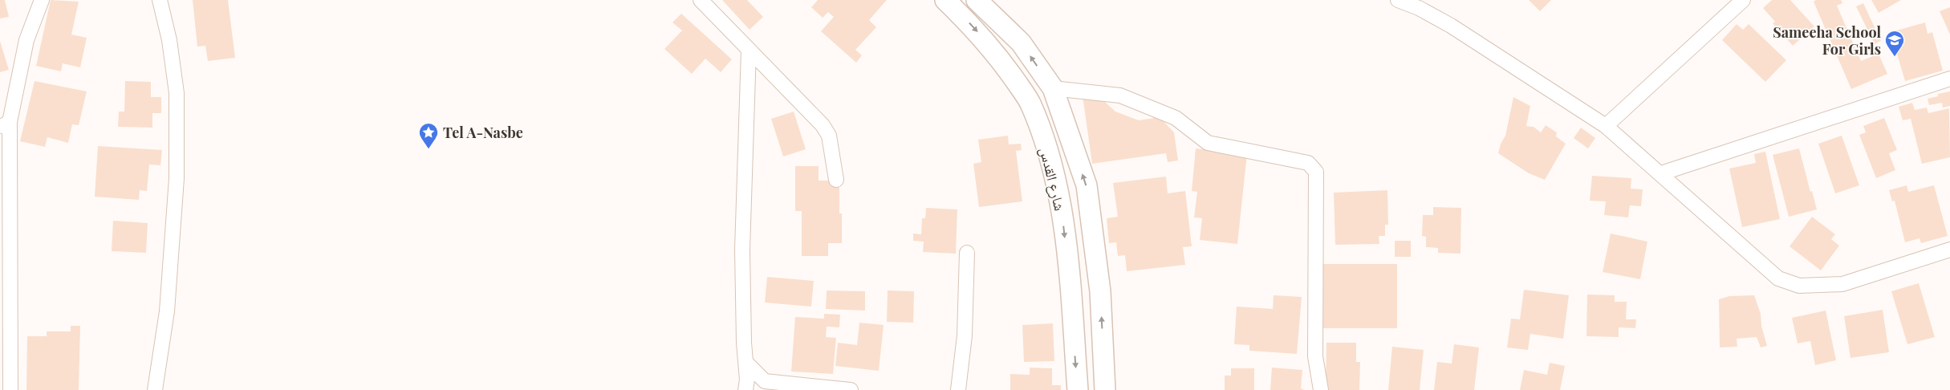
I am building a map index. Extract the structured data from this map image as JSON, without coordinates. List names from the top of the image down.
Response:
{
  "streets": {
    "main road": ["شارع القدس"]
  },
  "places": {
    "school or university": ["Sameeha School For Girls"],
    "place": ["Tel A-Nasbe"]
  }
}
